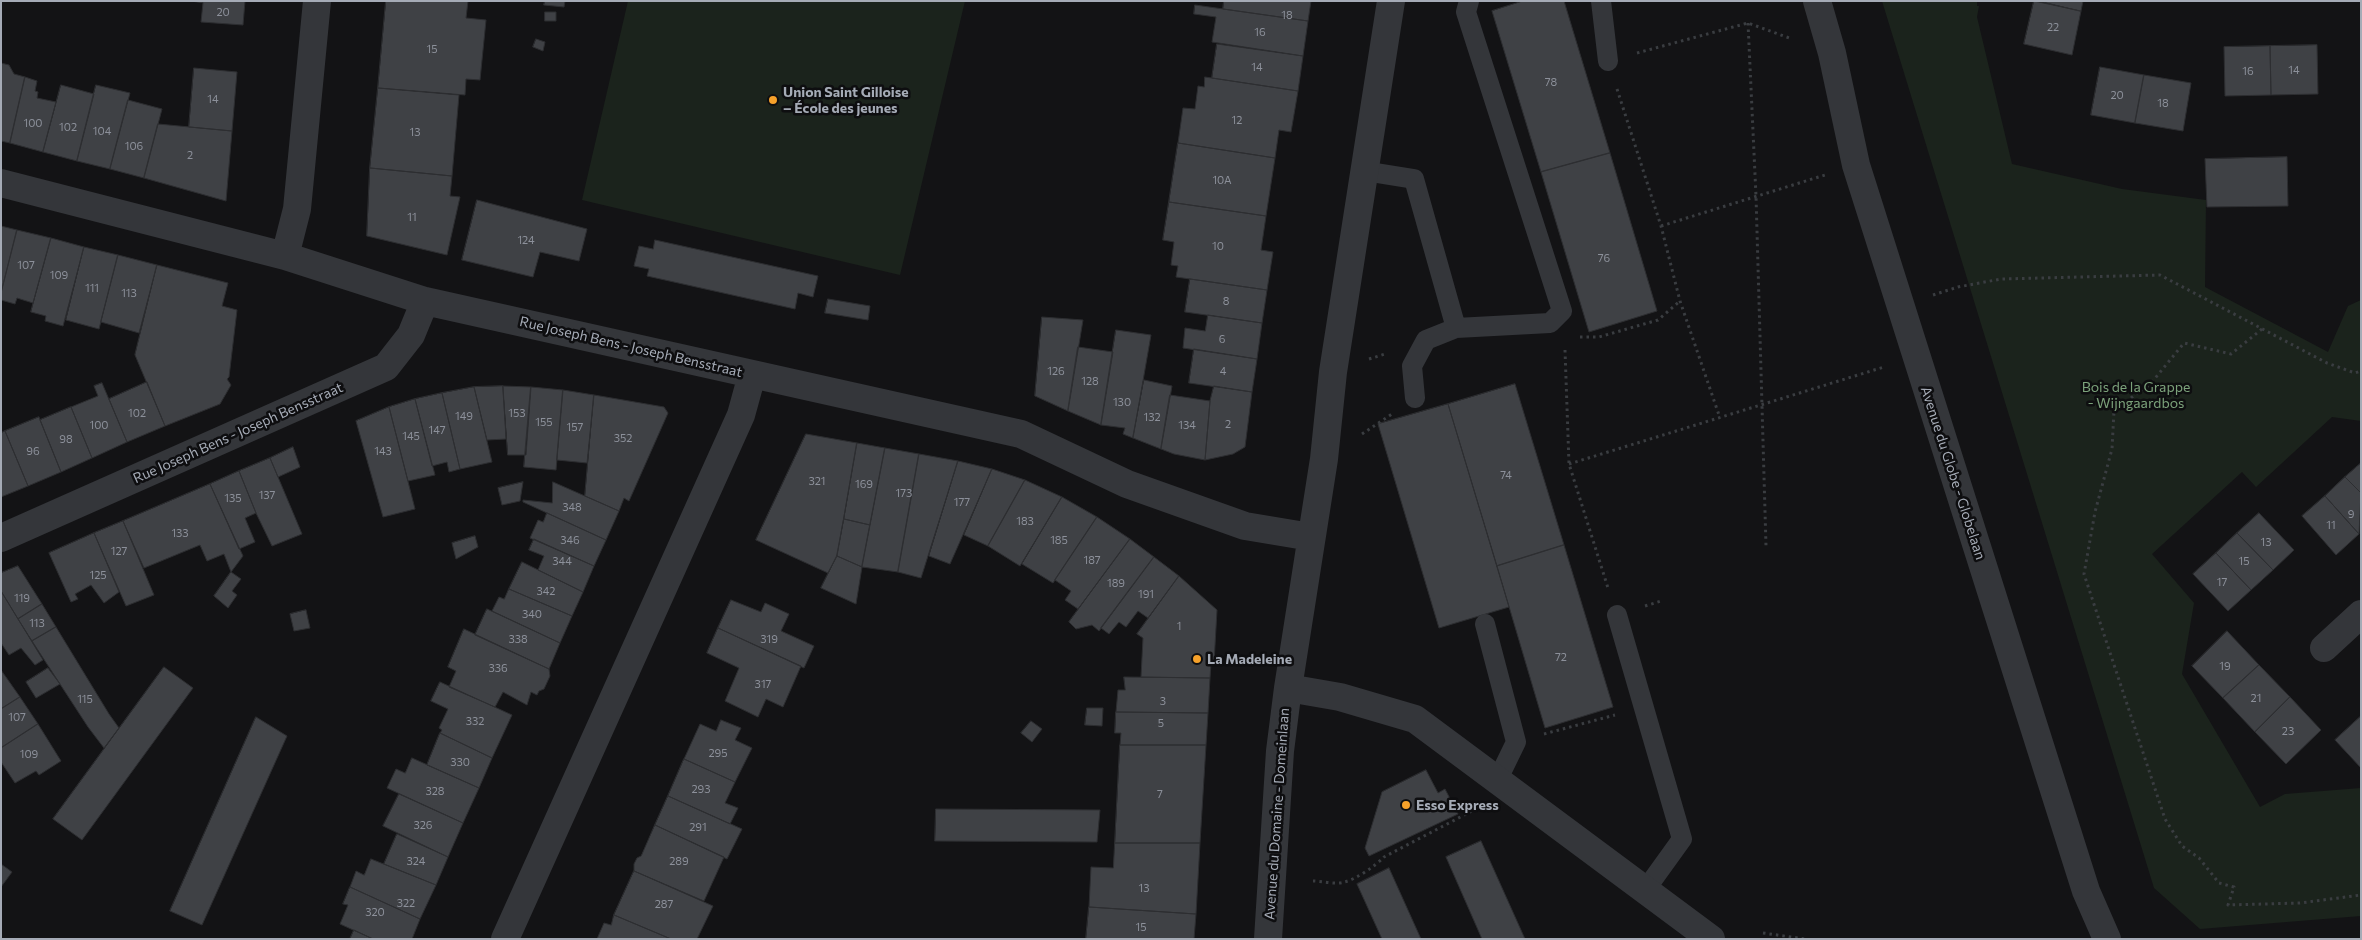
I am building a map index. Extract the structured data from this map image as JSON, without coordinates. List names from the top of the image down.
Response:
{
  "streets": {
    "street": ["Rue Joseph Bens - Joseph Bensstraat", "Avenue du Globe - Globelaan", "Avenue du Domaine - Domeinlaan"]
  },
  "crossings": [
    ["Rue Joseph Bens - Joseph Bensstraat", "Avenue du Domaine - Domeinlaan"]
  ],
  "parks": ["Bois de la Grappe - Wijngaardbos"],
  "places": ["Union Saint Gilloise – École des jeunes", "La Madeleine", "Esso Express"],
  "house_numbers": [
    "20",
    "18",
    "22",
    "16",
    "15",
    "14",
    "14",
    "16",
    "78",
    "20",
    "14",
    "18",
    "12",
    "100",
    "102",
    "104",
    "13",
    "106",
    "2",
    "10A",
    "11",
    "124",
    "10",
    "76",
    "107",
    "109",
    "111",
    "113",
    "8",
    "6",
    "126",
    "4",
    "128",
    "130",
    "102",
    "153",
    "149",
    "132",
    "155",
    "2",
    "100",
    "134",
    "157",
    "147",
    "145",
    "352",
    "98",
    "96",
    "143",
    "74",
    "321",
    "169",
    "173",
    "137",
    "135",
    "177",
    "348",
    "9",
    "183",
    "11",
    "133",
    "346",
    "185",
    "13",
    "127",
    "187",
    "344",
    "15",
    "125",
    "17",
    "189",
    "342",
    "191",
    "119",
    "340",
    "113",
    "1",
    "338",
    "319",
    "72",
    "19",
    "336",
    "317",
    "21",
    "115",
    "3",
    "107",
    "332",
    "5",
    "23",
    "295",
    "109",
    "330",
    "293",
    "328",
    "7",
    "326",
    "291",
    "324",
    "289",
    "13",
    "322",
    "287",
    "320",
    "15"
  ]
}
